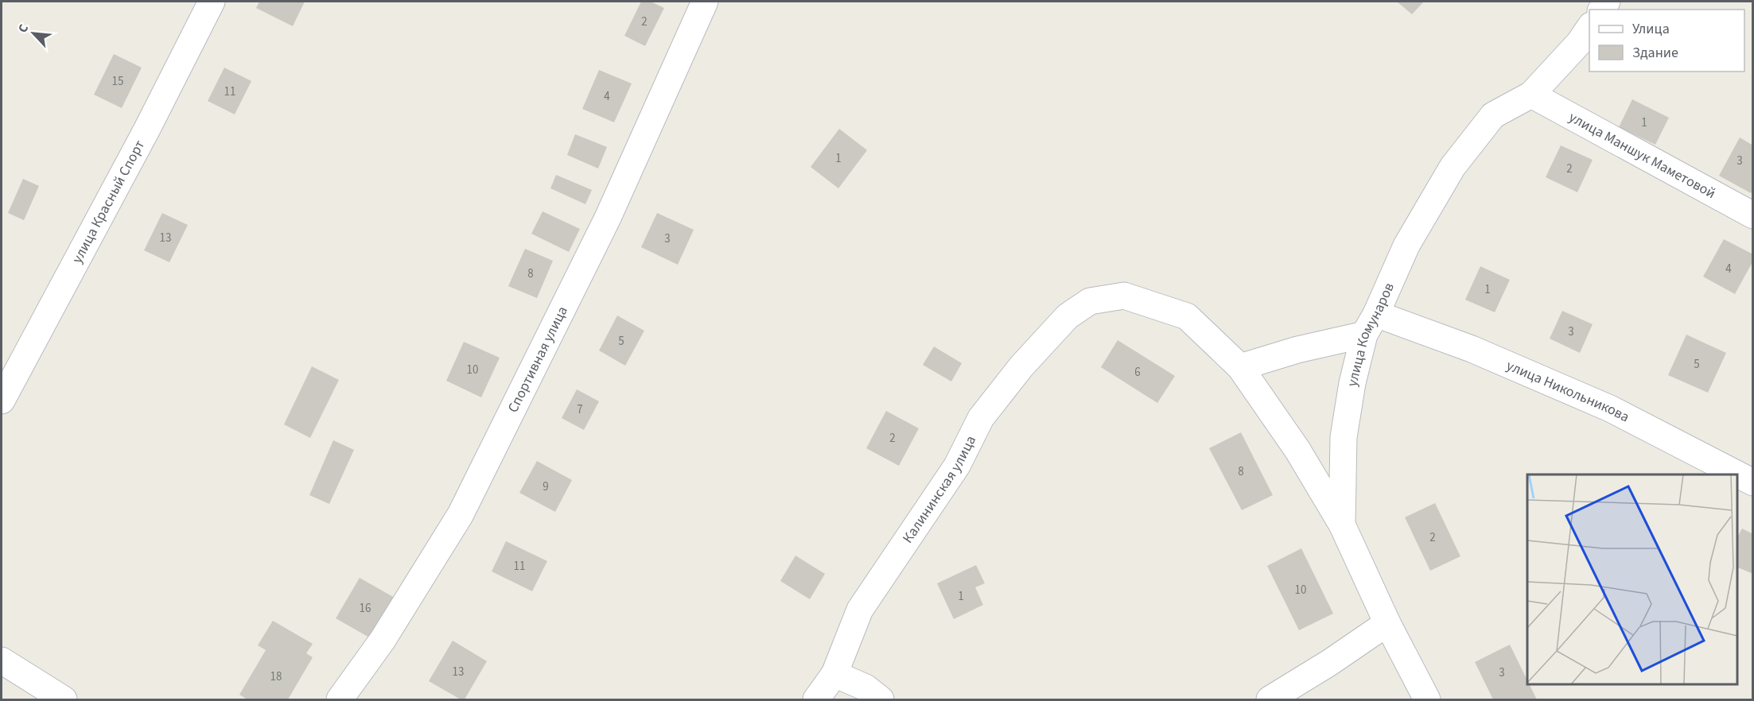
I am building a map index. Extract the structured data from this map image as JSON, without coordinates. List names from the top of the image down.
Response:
{
  "streets": {
    "street": [
      "улица Маншук Маметовой",
      "улица Красный Спорт",
      "улица Комунаров",
      "Спортивная улица",
      "улица Никольникова",
      "Калининская улица"
    ]
  },
  "crossings": [
    ["улица Маншук Маметовой", "улица Комунаров"],
    ["улица Комунаров", "улица Никольникова"]
  ],
  "house_numbers": [
    "2",
    "15",
    "11",
    "4",
    "1",
    "1",
    "3",
    "2",
    "13",
    "3",
    "4",
    "8",
    "1",
    "3",
    "5",
    "5",
    "10",
    "6",
    "7",
    "2",
    "8",
    "9",
    "2",
    "11",
    "10",
    "1",
    "16",
    "13",
    "3",
    "18"
  ],
  "legend": ["Улица", "Здание"],
  "north": "top left"
}
